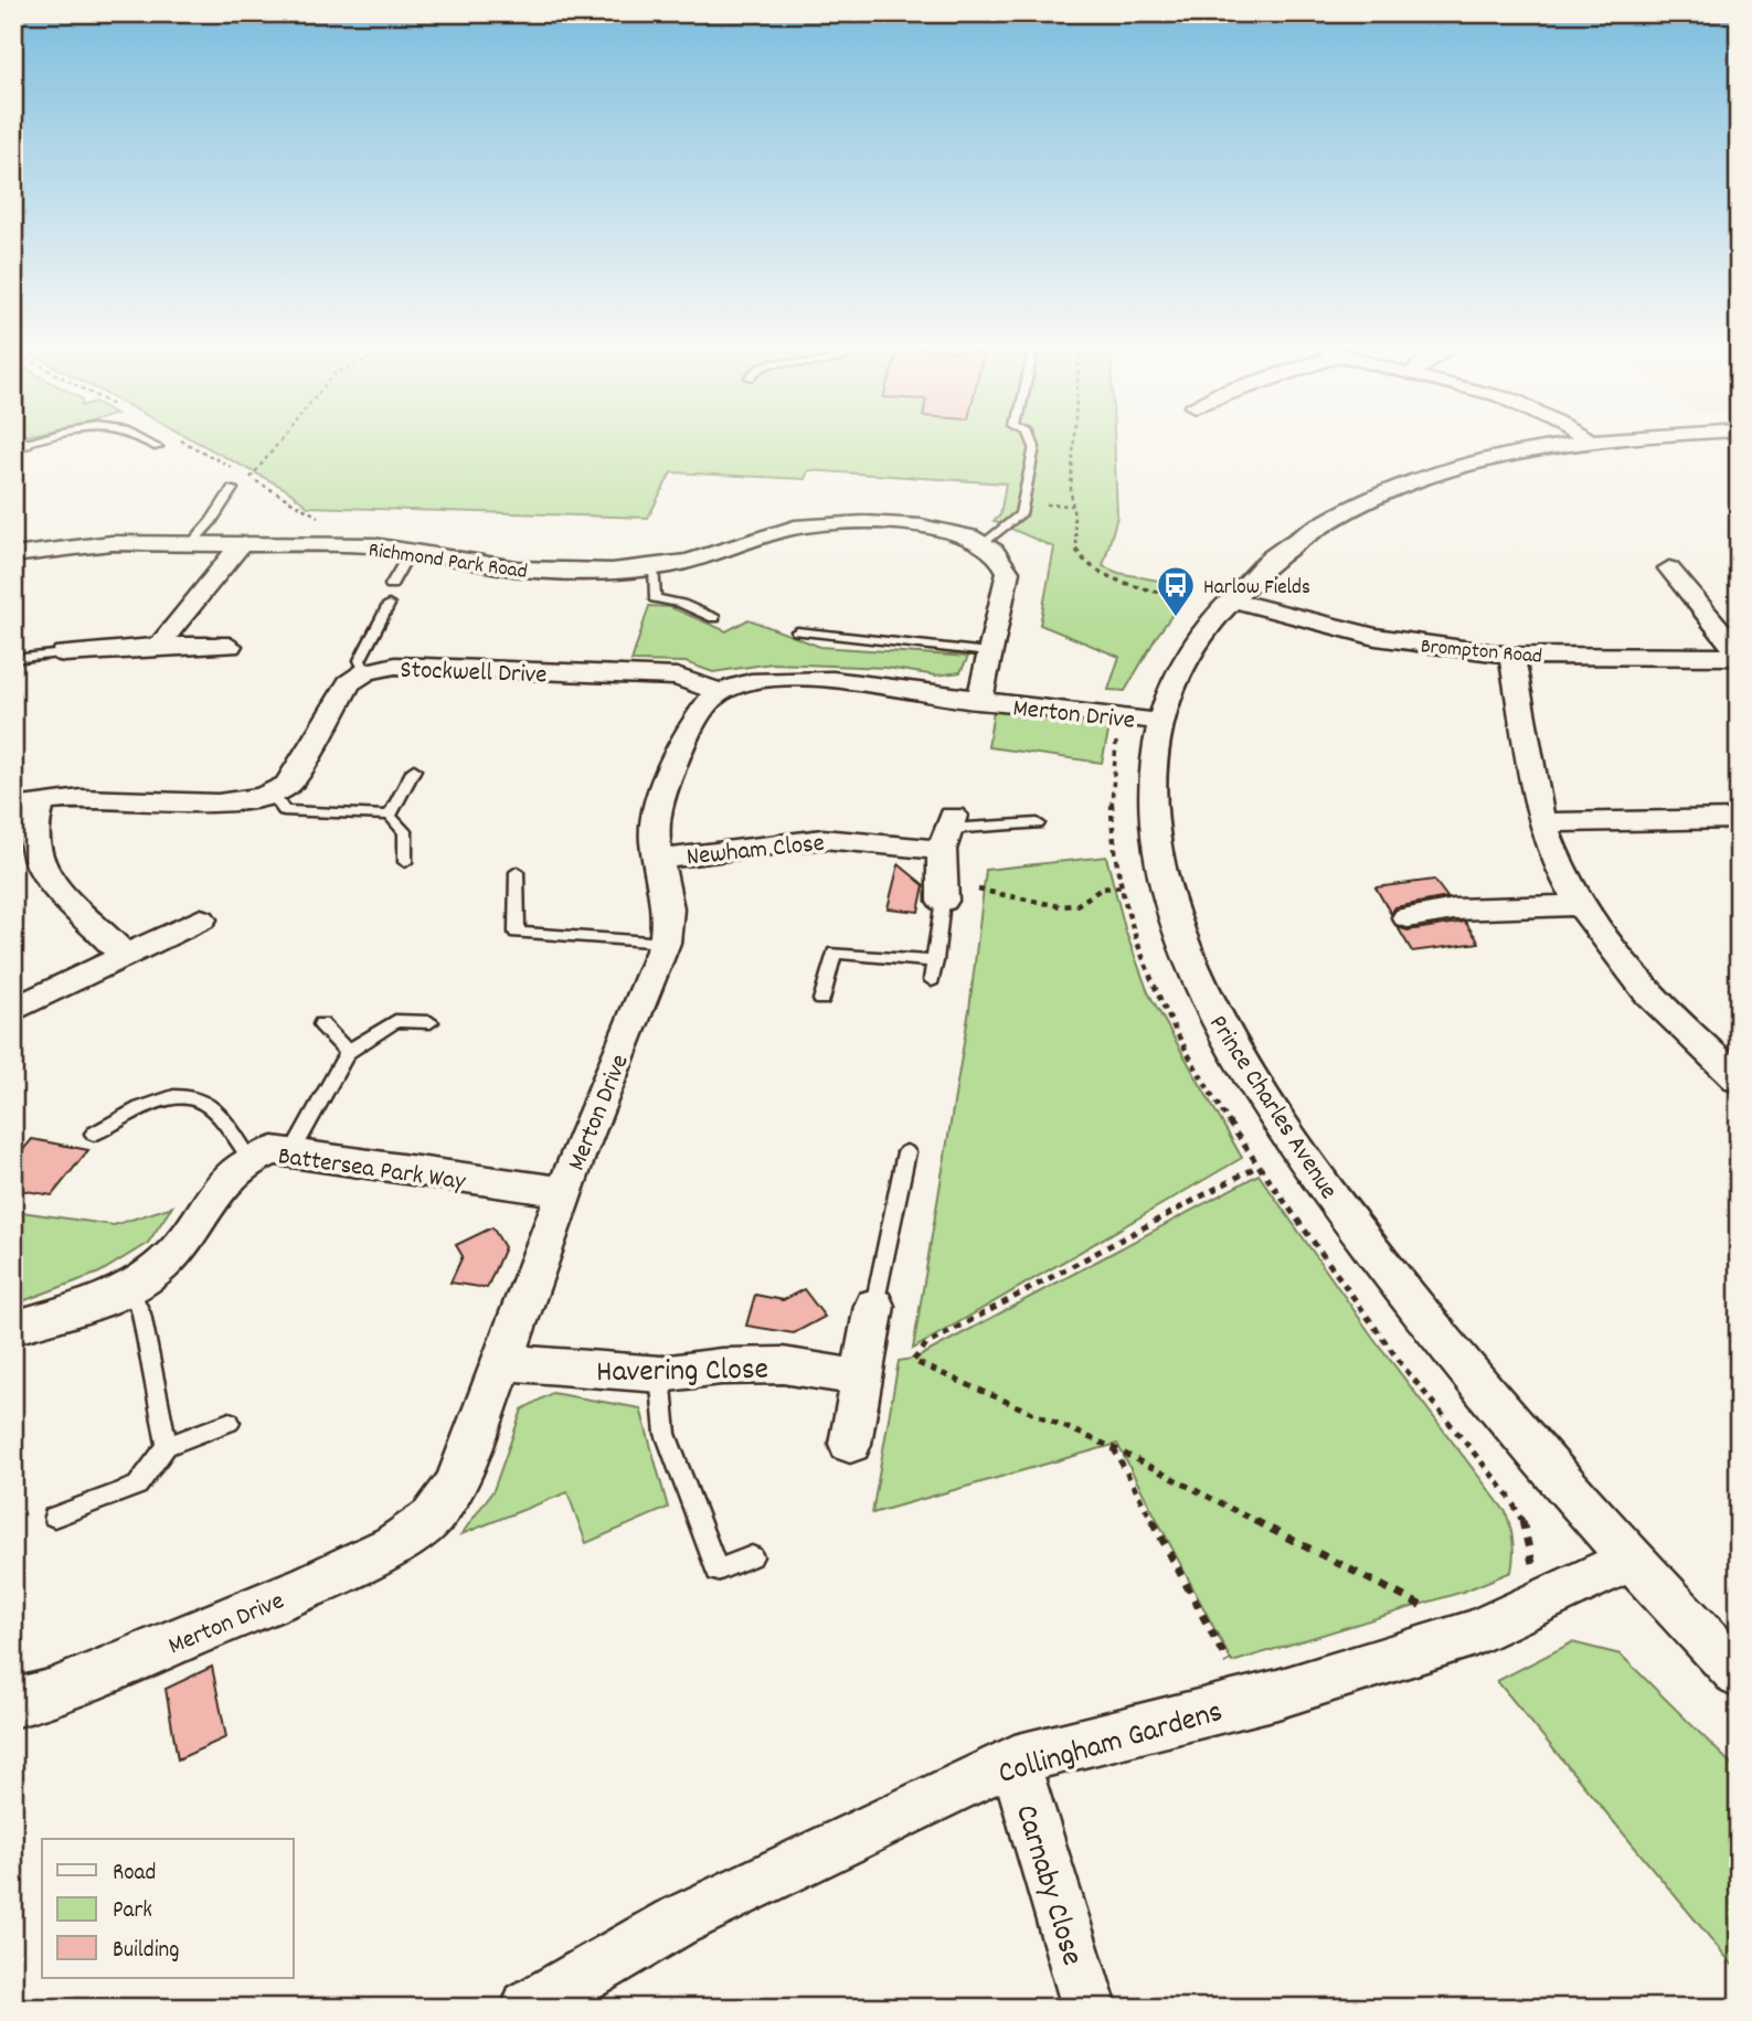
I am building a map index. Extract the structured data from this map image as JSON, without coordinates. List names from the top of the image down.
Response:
{
  "streets": {
    "street": [
      "Richmond Park Road",
      "Brompton Road",
      "Stockwell Drive",
      "Merton Drive",
      "Newham Close",
      "Prince Charles Avenue",
      "Battersea Park Way",
      "Havering Close",
      "Collingham Gardens",
      "Carnaby Close"
    ]
  },
  "crossings": [
    ["Brompton Road", "Prince Charles Avenue"],
    ["Stockwell Drive", "Merton Drive"],
    ["Merton Drive", "Newham Close"],
    ["Merton Drive", "Prince Charles Avenue"],
    ["Merton Drive", "Battersea Park Way"],
    ["Merton Drive", "Havering Close"],
    ["Prince Charles Avenue", "Collingham Gardens"],
    ["Collingham Gardens", "Carnaby Close"]
  ],
  "places": {
    "bus stop": ["Harlow Fields"]
  },
  "legend": ["Road", "Park", "Building"]
}
